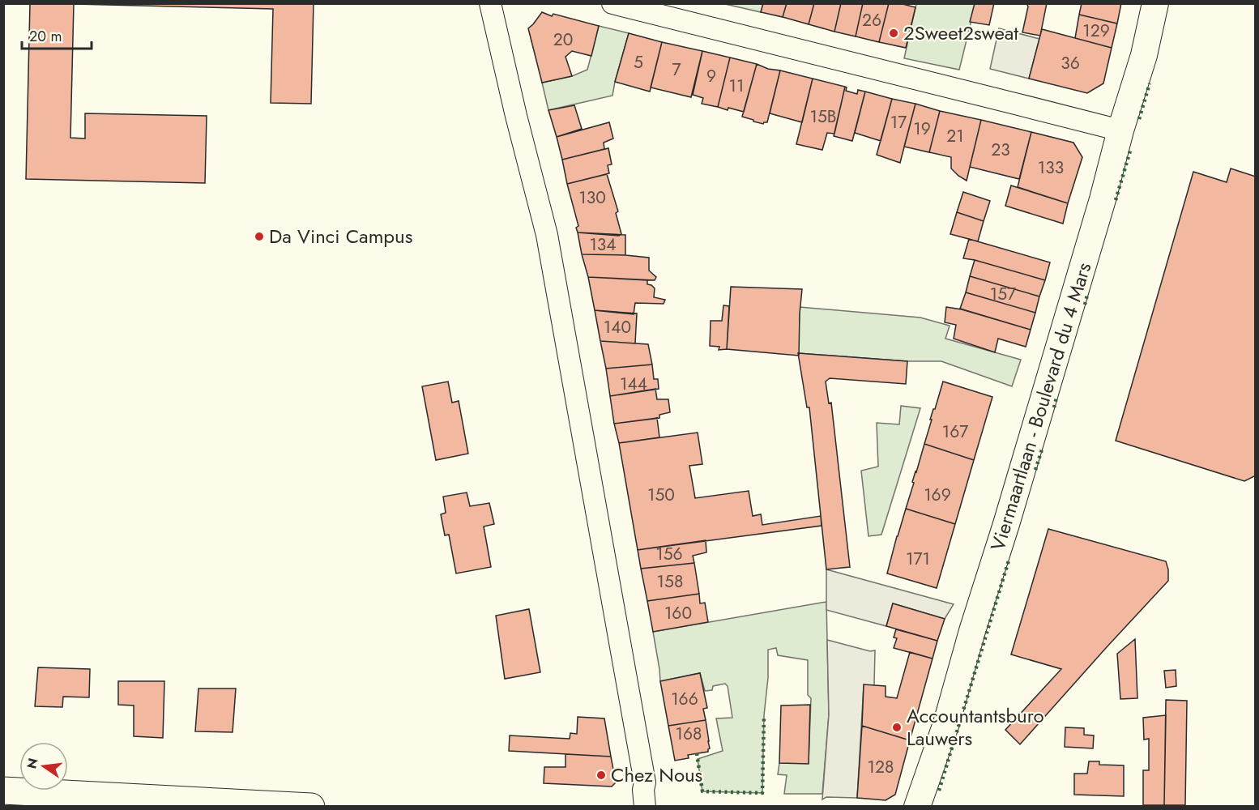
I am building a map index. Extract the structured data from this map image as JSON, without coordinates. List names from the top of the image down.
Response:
{
  "streets": {
    "street": ["Viermaartlaan - Boulevard du 4 Mars"]
  },
  "places": [
    "2Sweet2sweat",
    "Da Vinci Campus",
    "Accountantsburo Lauwers",
    "Chez Nous"
  ],
  "house_numbers": [
    "26",
    "129",
    "20",
    "5",
    "36",
    "7",
    "9",
    "11",
    "15B",
    "17",
    "19",
    "21",
    "23",
    "133",
    "130",
    "134",
    "157",
    "140",
    "144",
    "167",
    "150",
    "169",
    "156",
    "171",
    "158",
    "160",
    "166",
    "168",
    "128"
  ],
  "scale_bar": "20 m",
  "north": "left"
}
